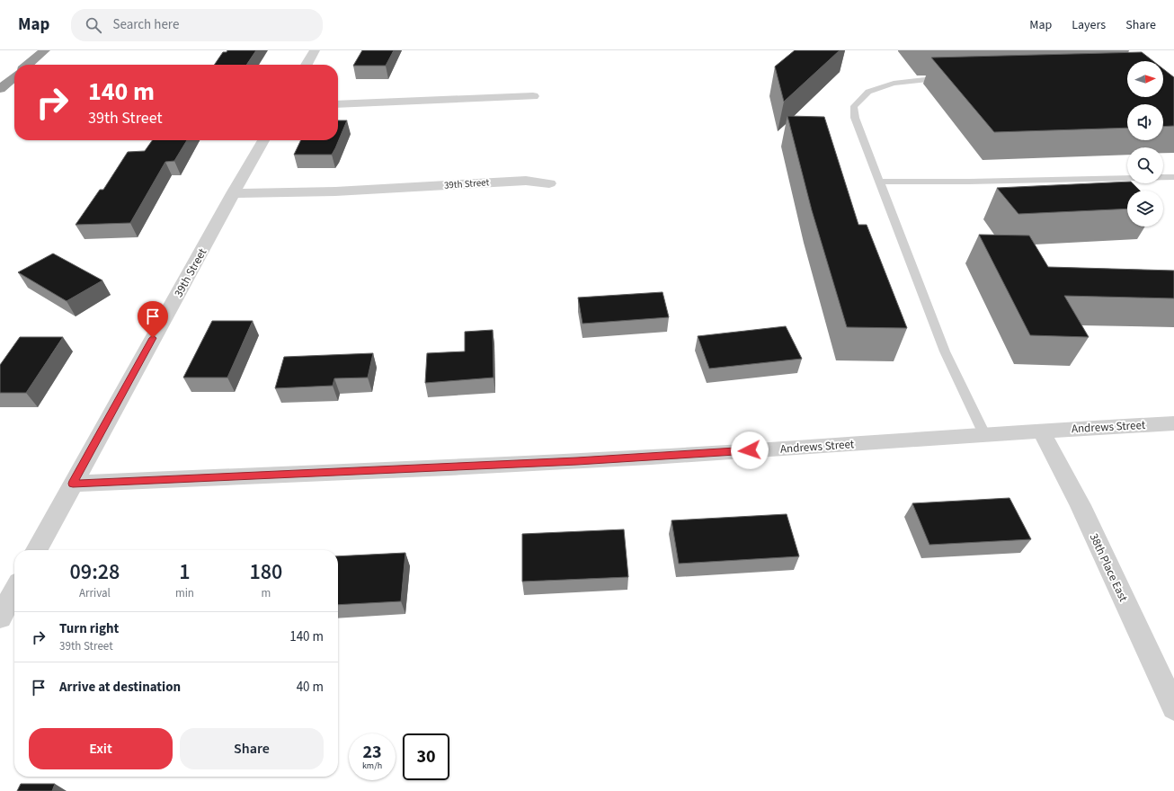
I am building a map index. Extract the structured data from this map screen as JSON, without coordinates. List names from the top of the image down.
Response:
{
  "streets": {
    "street": ["39th Street", "Andrews Street", "38th Place East"]
  },
  "crossings": [
    ["39th Street", "Andrews Street"],
    ["Andrews Street", "38th Place East"]
  ],
  "north": "right",
  "page": {
    "header": "Map",
    "search": "Search here",
    "nav": ["Map", "Layers", "Share"],
    "turn": ["140 m", "39th Street"],
    "eta": [
      "09:28",
      "Arrival",
      "1",
      "min",
      "180",
      "m"
    ],
    "list": [
      {
        "name": "Turn right",
        "note": "39th Street",
        "value": "140 m"
      },
      {
        "name": "Arrive at destination",
        "value": "40 m"
      }
    ],
    "buttons": ["Exit", "Share"],
    "speed": "23 km/h",
    "limit": "30"
  }
}
